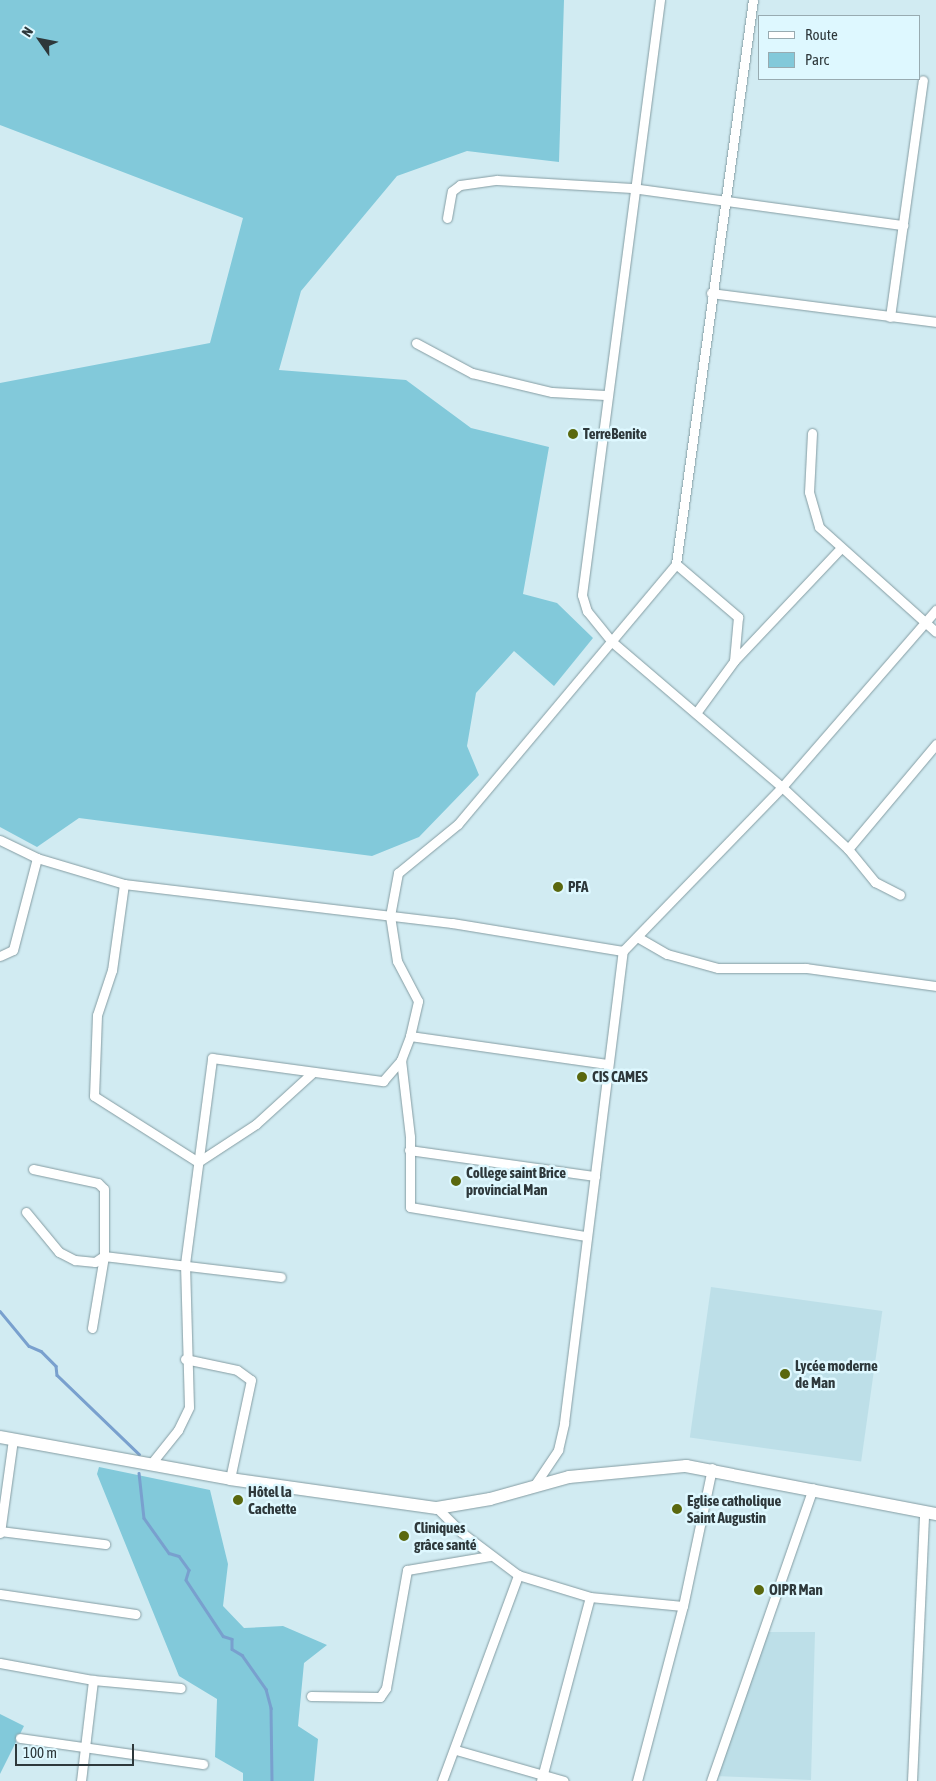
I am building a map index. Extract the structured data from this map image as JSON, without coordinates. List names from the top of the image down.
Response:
{
  "places": [
    "TerreBenite",
    "PFA",
    "CIS CAMES",
    "College saint Brice provincial Man",
    "Lycée moderne de Man",
    "Hôtel la Cachette",
    "Eglise catholique Saint Augustin",
    "Cliniques grâce santé",
    "OIPR Man"
  ],
  "legend": ["Route", "Parc"],
  "scale_bar": "100 m",
  "north": "top left"
}
